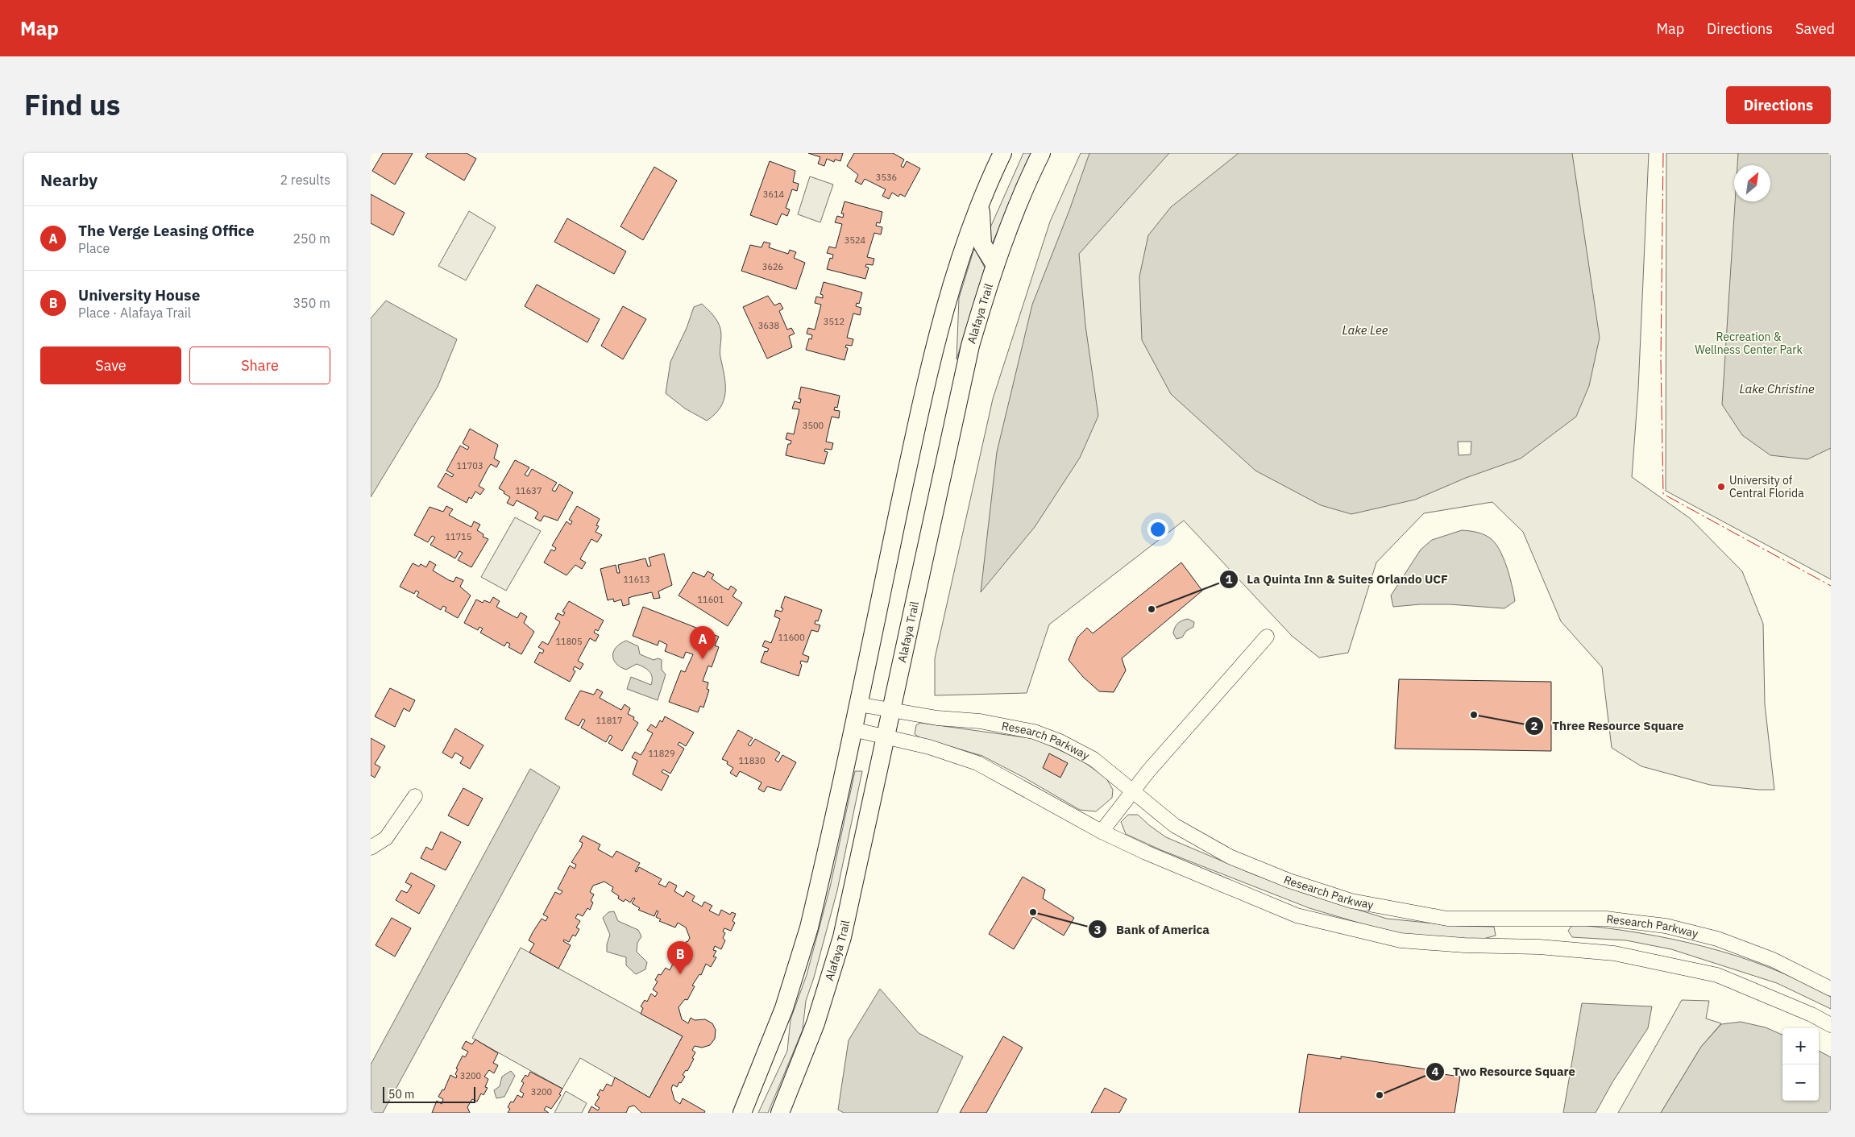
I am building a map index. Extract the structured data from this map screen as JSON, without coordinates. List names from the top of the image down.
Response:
{
  "streets": {
    "main road": ["Alafaya Trail"],
    "street": ["Research Parkway"]
  },
  "crossings": [
    ["Alafaya Trail", "Research Parkway"]
  ],
  "water": ["Lake Lee", "Lake Christine"],
  "parks": ["Recreation & Wellness Center Park"],
  "places": [
    "University of Central Florida",
    "La Quinta Inn & Suites Orlando UCF",
    "Three Resource Square",
    "Bank of America",
    "Two Resource Square"
  ],
  "house_numbers": [
    "3536",
    "3614",
    "3524",
    "3626",
    "3512",
    "3638",
    "3500",
    "11703",
    "11637",
    "11715",
    "11613",
    "11601",
    "11600",
    "11805",
    "11817",
    "11829",
    "11830",
    "3200",
    "3200"
  ],
  "scale_bar": "50 m",
  "north": "top right",
  "page": {
    "header": "Map",
    "nav": ["Map", "Directions", "Saved"],
    "title": "Find us",
    "buttons": [
      "Directions",
      ["Save", "Share"]
    ],
    "heading": ["Nearby", "2 results"],
    "list": [
      {
        "mark": "A",
        "name": "The Verge Leasing Office",
        "note": "Place",
        "value": "250 m"
      },
      {
        "mark": "B",
        "name": "University House",
        "note": "Place · Alafaya Trail",
        "value": "350 m"
      }
    ],
    "pins": ["A", "B"],
    "map_buttons": ["+", "−"],
    "scale": "50 m"
  }
}
